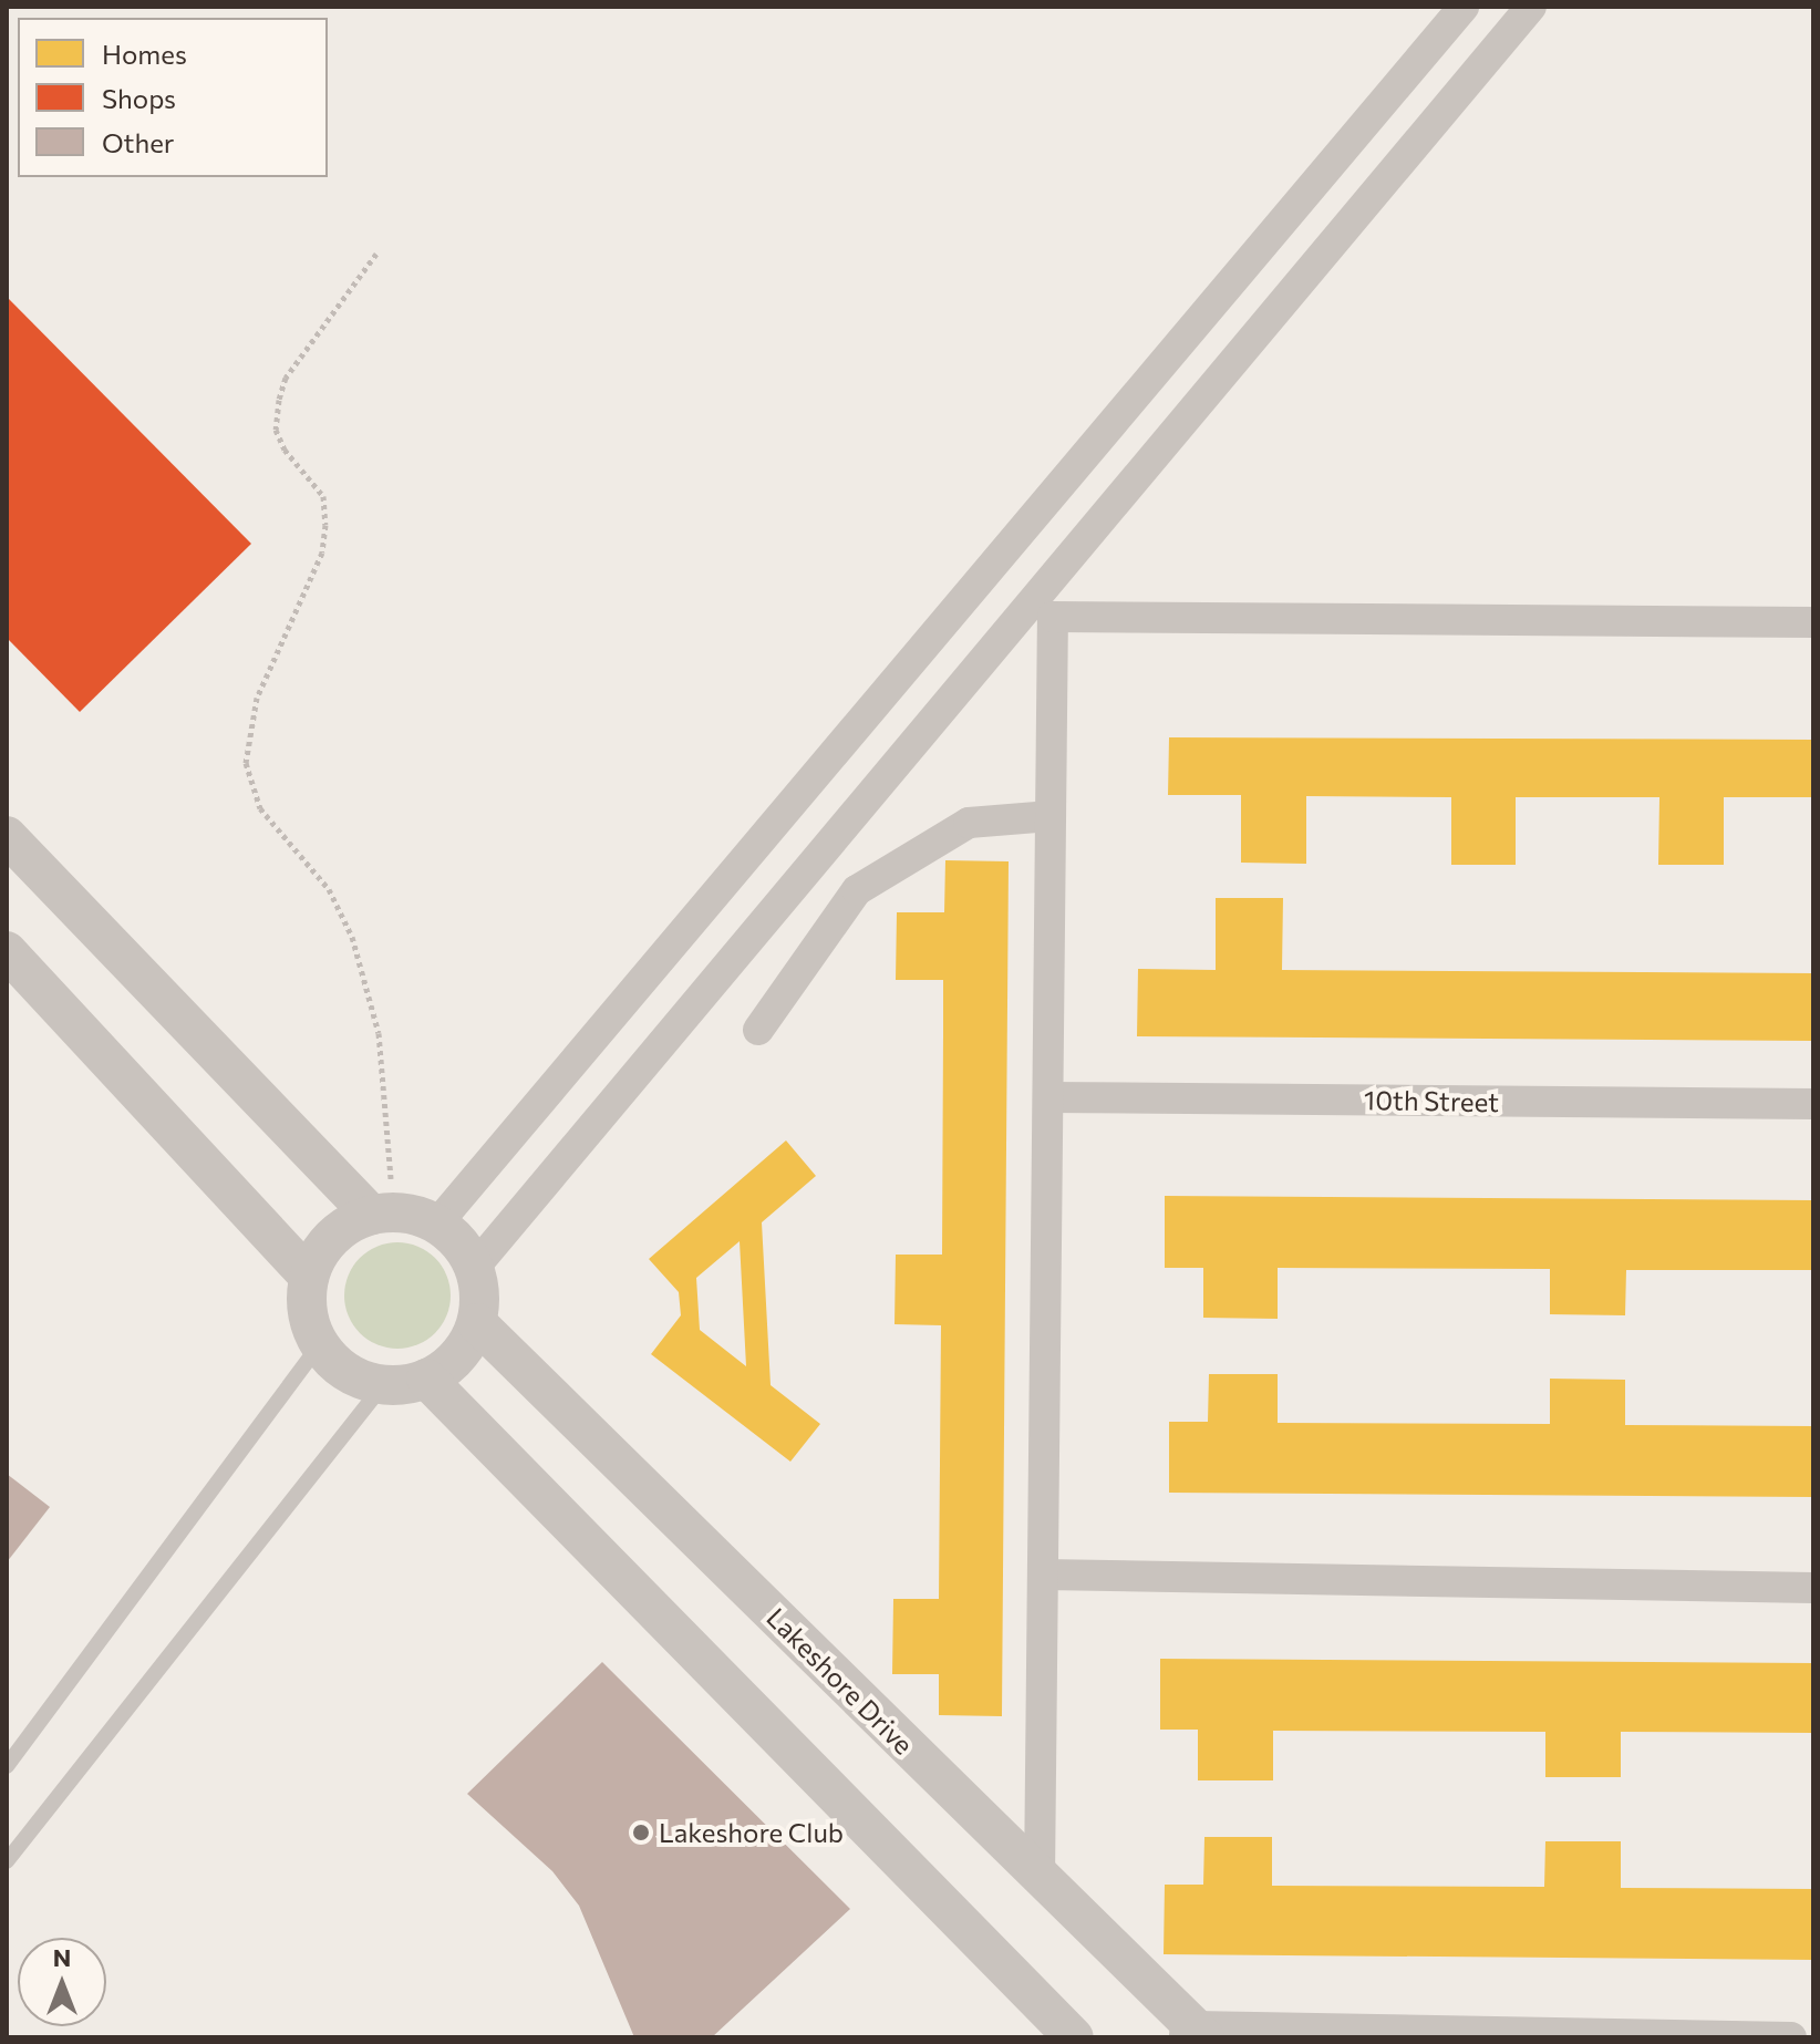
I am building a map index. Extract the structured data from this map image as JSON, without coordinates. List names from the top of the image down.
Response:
{
  "streets": {
    "street": ["10th Street", "Lakeshore Drive"]
  },
  "places": ["Lakeshore Club"],
  "legend": ["Homes", "Shops", "Other"],
  "north": "top"
}
